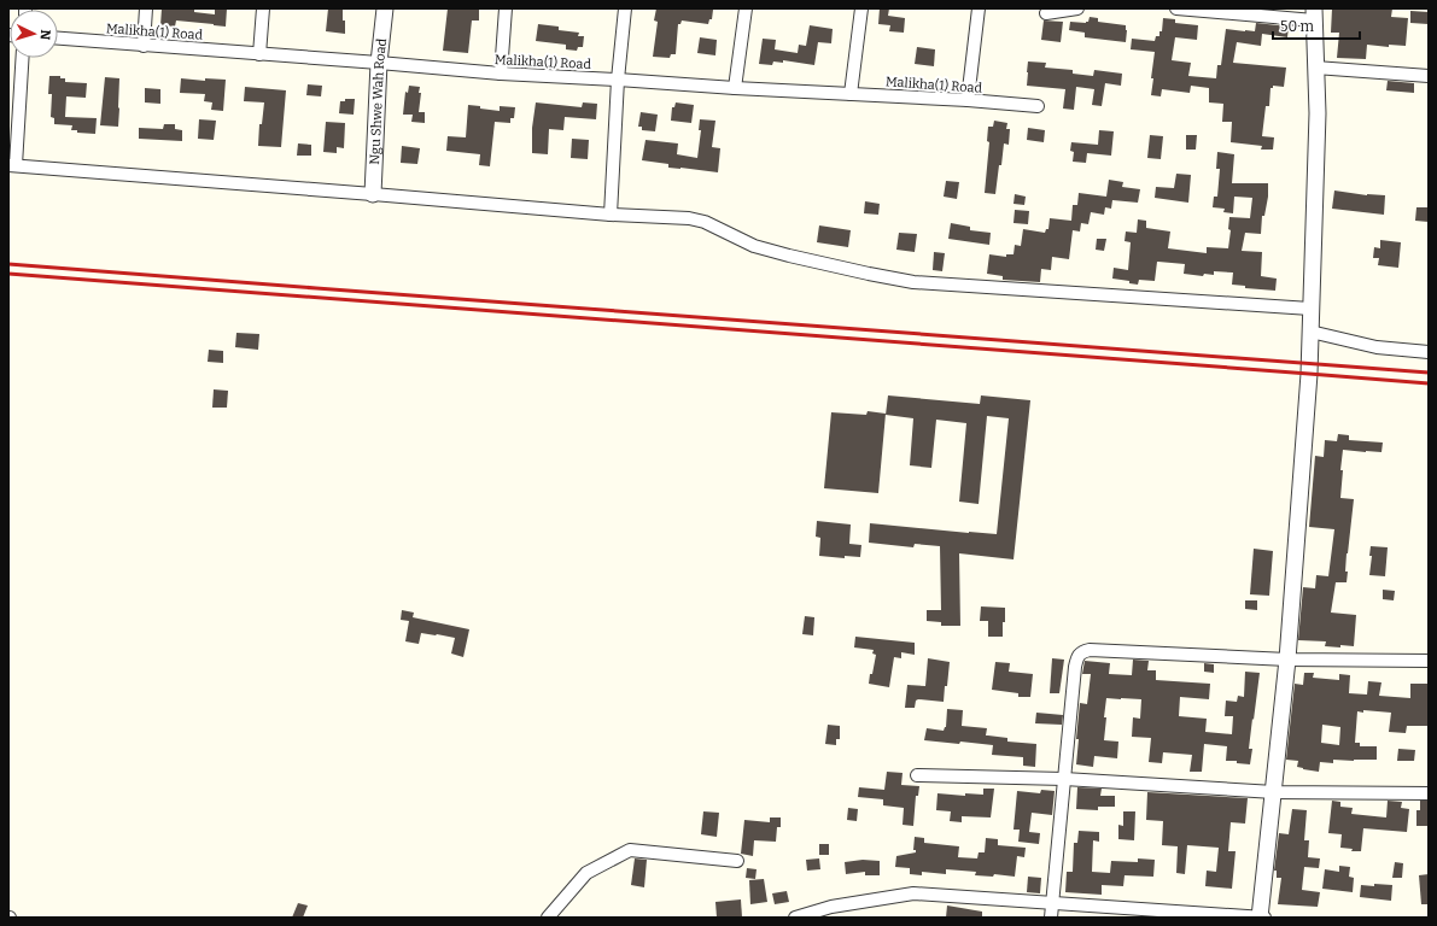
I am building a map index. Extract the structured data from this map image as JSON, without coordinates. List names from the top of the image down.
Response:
{
  "streets": {
    "street": ["Malikha(1) Road", "Ngu Shwe Wah Road"]
  },
  "crossings": [
    ["Malikha(1) Road", "Ngu Shwe Wah Road"]
  ],
  "scale_bar": "50 m",
  "north": "right"
}
